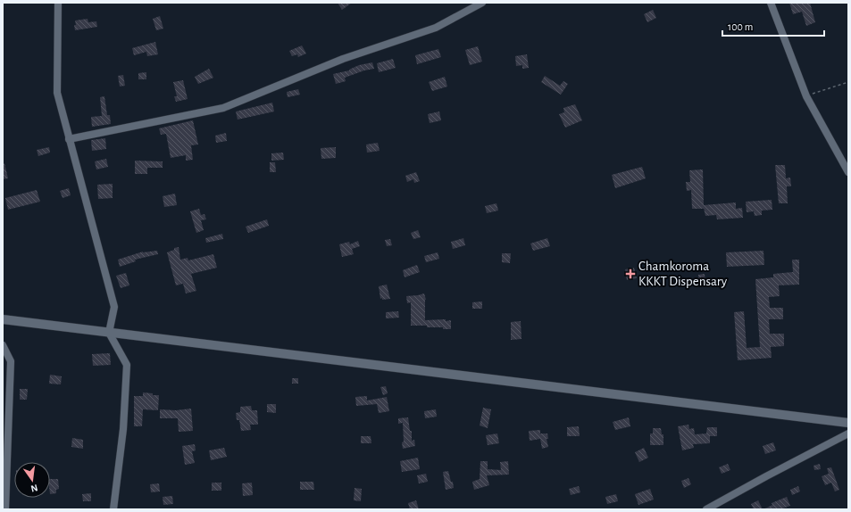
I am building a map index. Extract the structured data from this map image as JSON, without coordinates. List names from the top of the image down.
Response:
{
  "places": {
    "health": ["Chamkoroma KKKT Dispensary"]
  },
  "scale_bar": "100 m",
  "north": "bottom"
}
